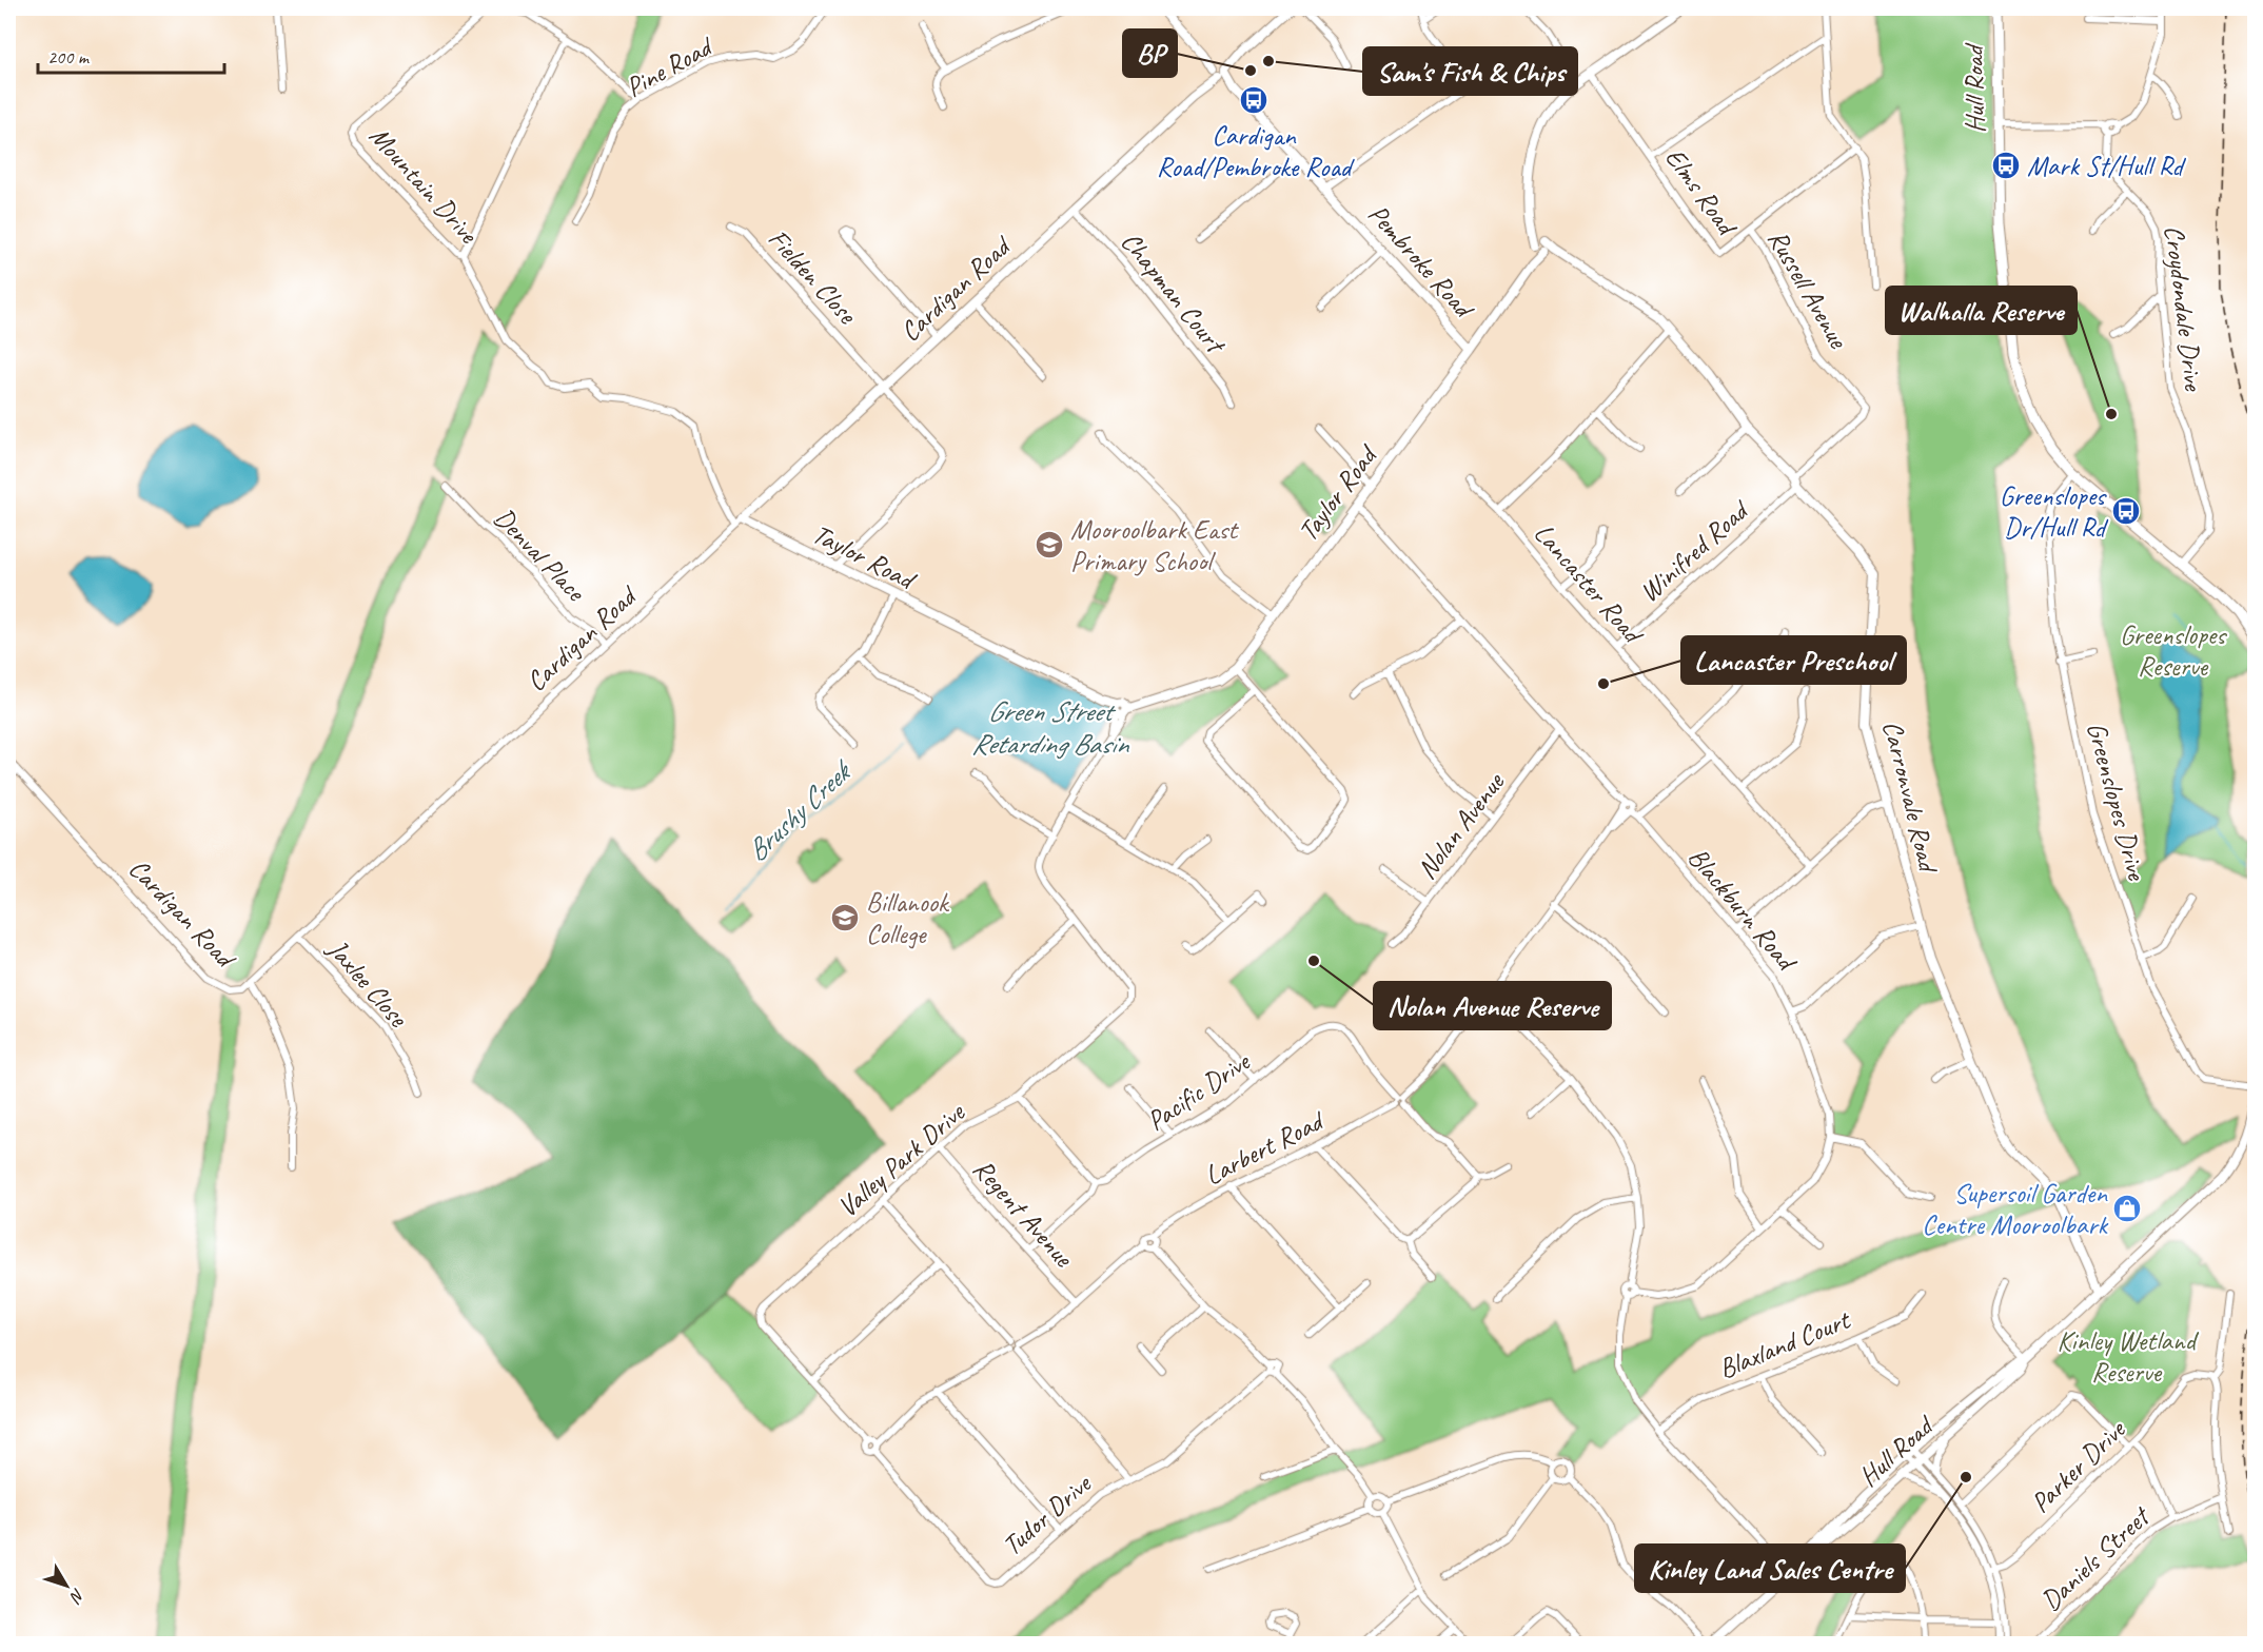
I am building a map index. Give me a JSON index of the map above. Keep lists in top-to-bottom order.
{
  "streets": {
    "main road": ["Hull Road"],
    "street": [
      "Pine Road",
      "Mountain Drive",
      "Elms Road",
      "Pembroke Road",
      "Fielden Close",
      "Russell Avenue",
      "Cardigan Road",
      "Chapman Court",
      "Croydondale Drive",
      "Taylor Road",
      "Winifred Road",
      "Denval Place",
      "Lancaster Road",
      "Carronvale Road",
      "Greenslopes Drive",
      "Nolan Avenue",
      "Blackburn Road",
      "Jaxlee Close",
      "Pacific Drive",
      "Larbert Road",
      "Valley Park Drive",
      "Regent Avenue",
      "Blaxland Court",
      "Parker Drive",
      "Tudor Drive",
      "Daniels Street"
    ]
  },
  "crossings": [
    ["Pine Road", "Mountain Drive"],
    ["Hull Road", "Croydondale Drive"],
    ["Hull Road", "Carronvale Road"],
    ["Hull Road", "Greenslopes Drive"],
    ["Mountain Drive", "Cardigan Road"],
    ["Mountain Drive", "Taylor Road"],
    ["Elms Road", "Russell Avenue"],
    ["Elms Road", "Taylor Road"],
    ["Pembroke Road", "Cardigan Road"],
    ["Pembroke Road", "Taylor Road"],
    ["Fielden Close", "Cardigan Road"],
    ["Fielden Close", "Taylor Road"],
    ["Russell Avenue", "Winifred Road"],
    ["Russell Avenue", "Carronvale Road"],
    ["Cardigan Road", "Chapman Court"],
    ["Cardigan Road", "Taylor Road"],
    ["Cardigan Road", "Denval Place"],
    ["Cardigan Road", "Jaxlee Close"],
    ["Taylor Road", "Carronvale Road"],
    ["Taylor Road", "Blackburn Road"],
    ["Winifred Road", "Lancaster Road"],
    ["Winifred Road", "Carronvale Road"],
    ["Lancaster Road", "Carronvale Road"],
    ["Nolan Avenue", "Blackburn Road"],
    ["Pacific Drive", "Larbert Road"],
    ["Valley Park Drive", "Regent Avenue"]
  ],
  "water": ["Green Street Retarding Basin", "Brushy Creek"],
  "parks": ["Greenslopes Reserve", "Kinley Wetland Reserve"],
  "places": {
    "other": [
      "Sam's Fish & Chips",
      "BP",
      "Walhalla Reserve",
      "Lancaster Preschool",
      "Nolan Avenue Reserve",
      "Kinley Land Sales Centre"
    ],
    "bus stop": ["Cardigan Road/Pembroke Road", "Mark St/Hull Rd", "Greenslopes Dr/Hull Rd"],
    "school or university": ["Mooroolbark East Primary School", "Billanook College"],
    "shop": ["Supersoil Garden Centre Mooroolbark"]
  },
  "scale_bar": "200 m",
  "north": "bottom right"
}
